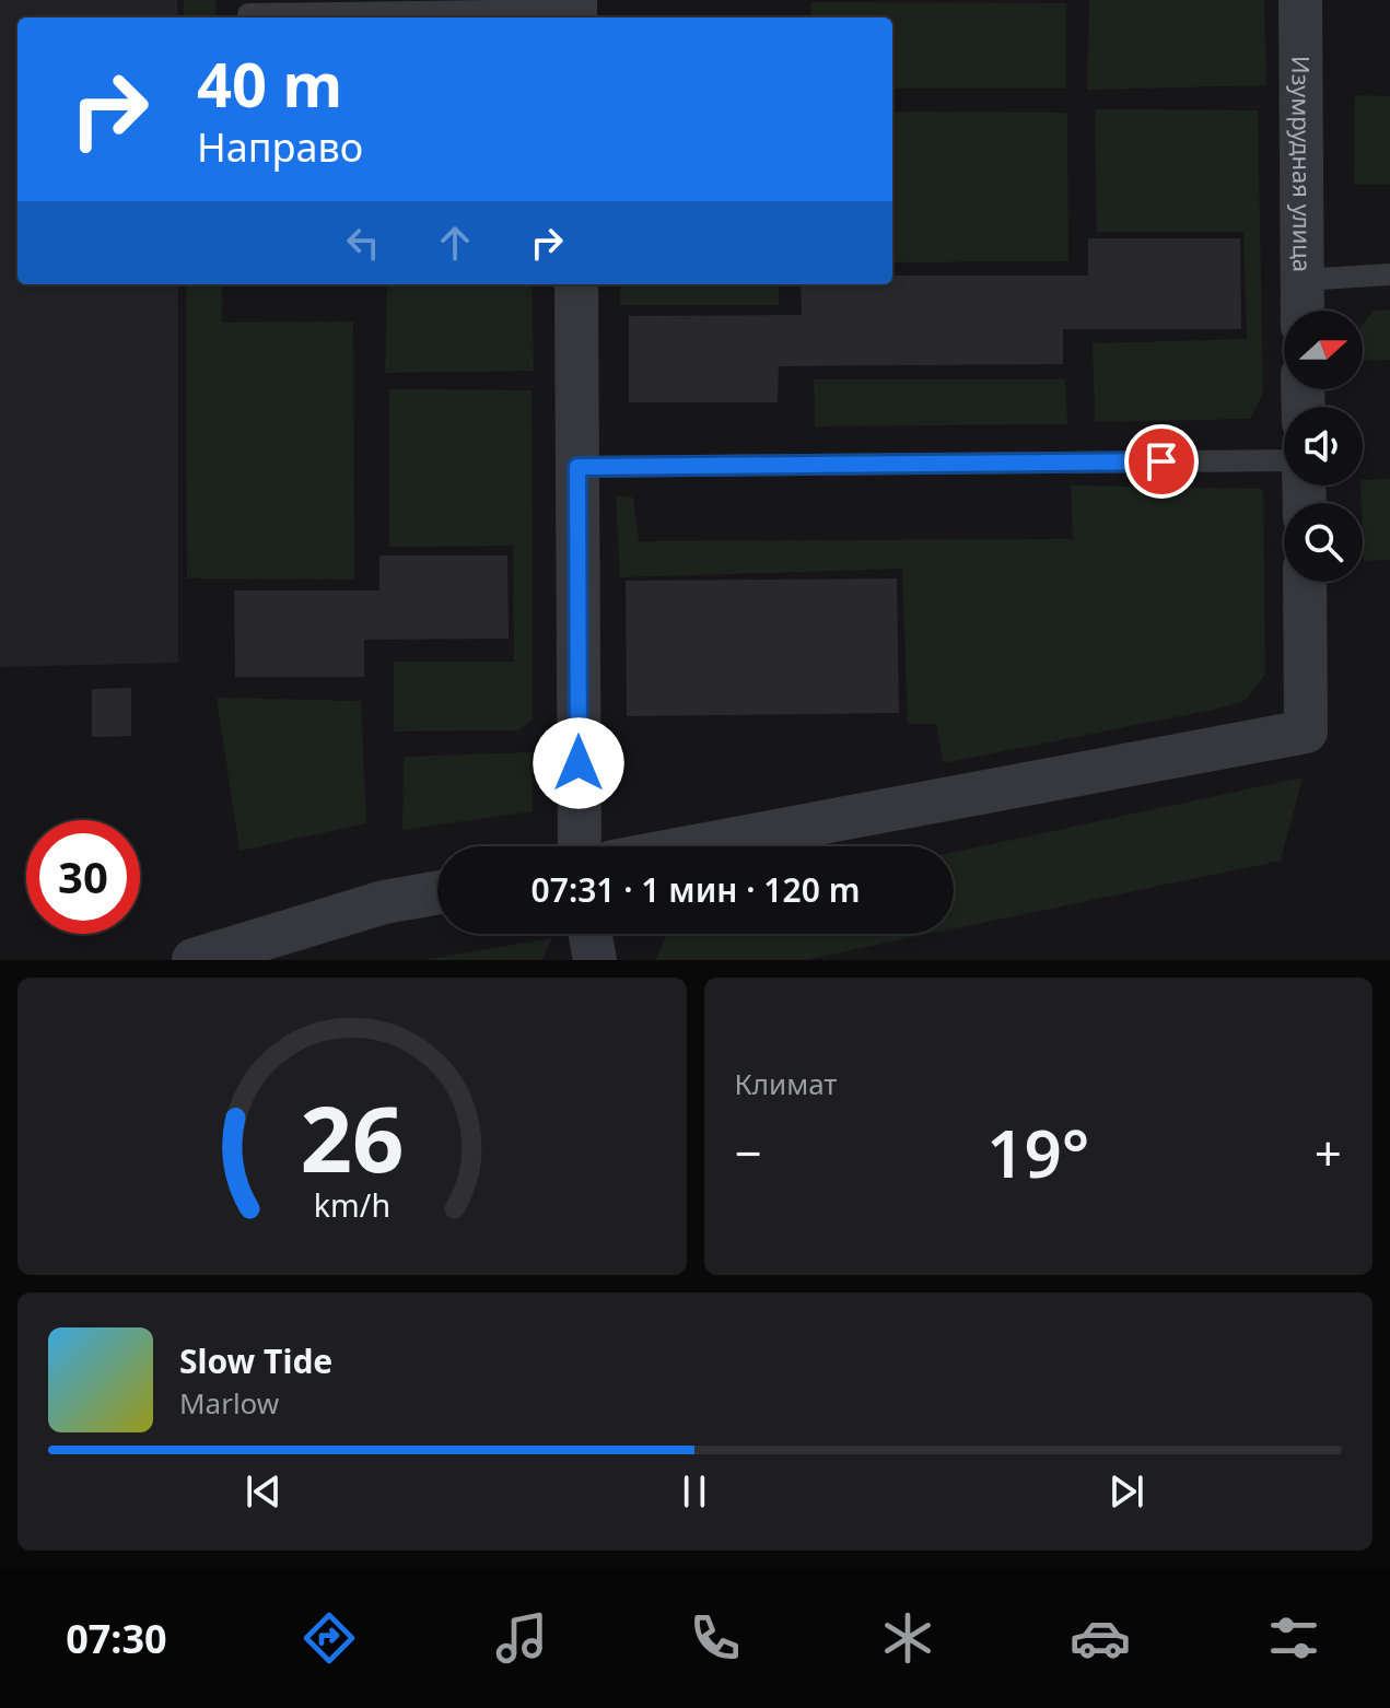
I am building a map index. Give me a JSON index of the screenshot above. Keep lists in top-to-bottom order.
{
  "streets": {
    "street": ["Изумрудная улица"]
  },
  "north": "right",
  "page": {
    "turn": ["40 m", "Направо"],
    "limit": "30",
    "trip": "07:31 · 1 мин · 120 m",
    "tile": "Климат",
    "heat": ["−", "19°", "+"],
    "song": ["Slow Tide", "Marlow"],
    "tabs": "07:30",
    "gauge": ["26", "km/h"]
  }
}
